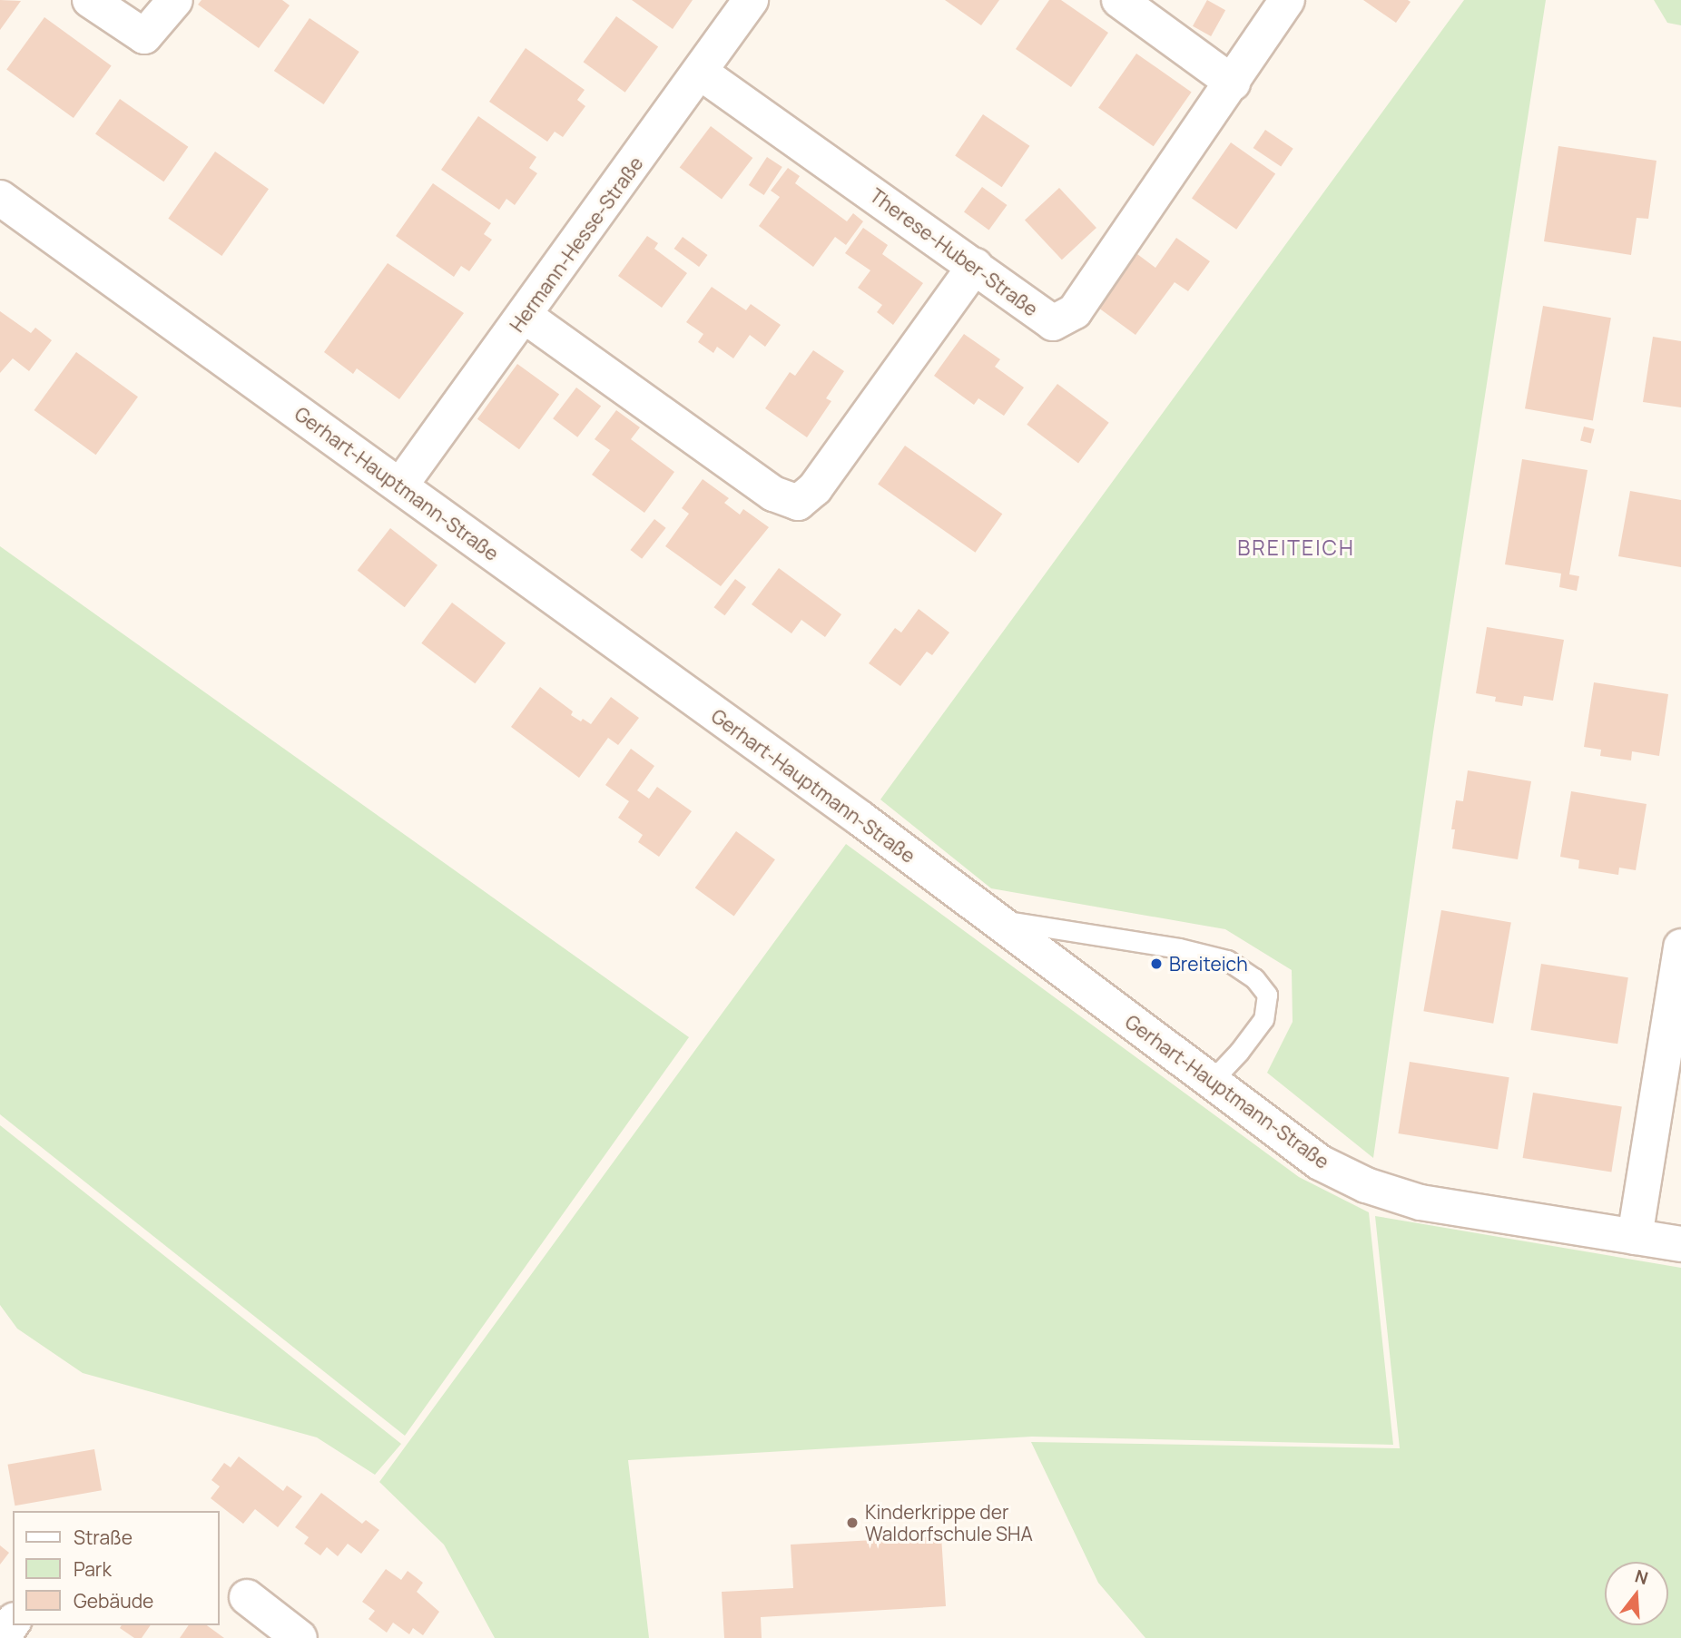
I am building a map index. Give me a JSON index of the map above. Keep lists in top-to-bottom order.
{
  "streets": {
    "street": ["Hermann-Hesse-Straße", "Therese-Huber-Straße", "Gerhart-Hauptmann-Straße"]
  },
  "crossings": [
    ["Hermann-Hesse-Straße", "Therese-Huber-Straße"],
    ["Hermann-Hesse-Straße", "Gerhart-Hauptmann-Straße"]
  ],
  "districts": ["BREITEICH"],
  "places": ["Breiteich", "Kinderkrippe der Waldorfschule SHA"],
  "legend": ["Straße", "Park", "Gebäude"],
  "north": "top"
}
